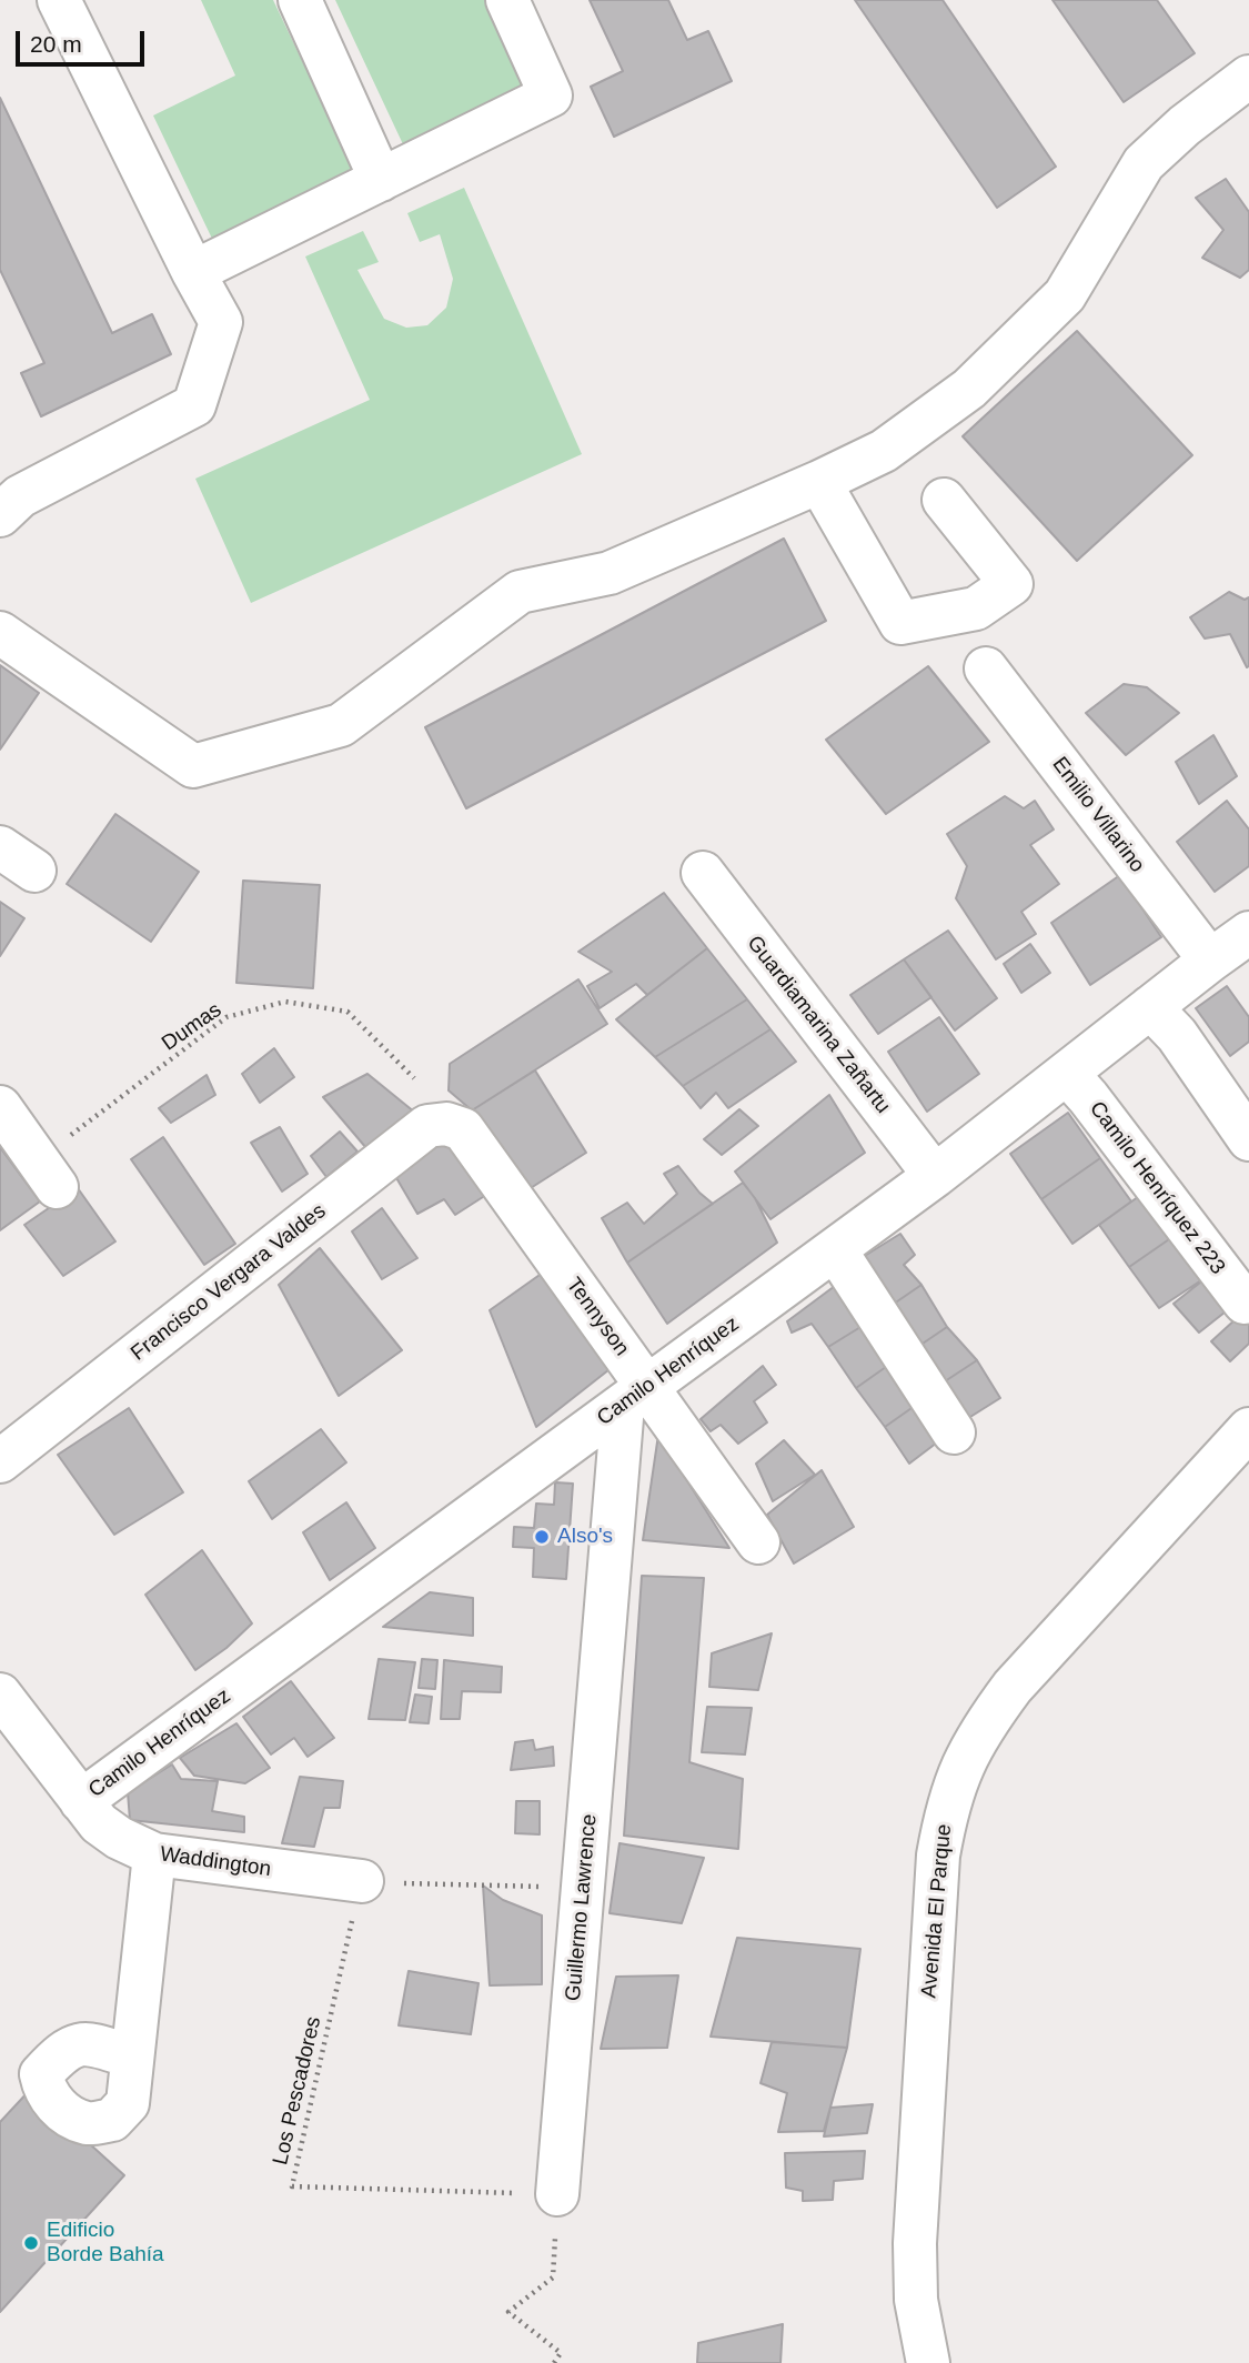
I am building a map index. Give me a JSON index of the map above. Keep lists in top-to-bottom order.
{
  "streets": {
    "street": [
      "Emilio Villarino",
      "Guardiamarina Zañartu",
      "Camilo Henríquez 223",
      "Francisco Vergara Valdes",
      "Tennyson",
      "Camilo Henríquez",
      "Waddington",
      "Guillermo Lawrence",
      "Avenida El Parque"
    ],
    "path": ["Dumas", "Los Pescadores"]
  },
  "crossings": [
    ["Emilio Villarino", "Camilo Henríquez"],
    ["Guardiamarina Zañartu", "Camilo Henríquez"],
    ["Camilo Henríquez 223", "Camilo Henríquez"],
    ["Francisco Vergara Valdes", "Tennyson"],
    ["Tennyson", "Camilo Henríquez"],
    ["Tennyson", "Guillermo Lawrence"],
    ["Camilo Henríquez", "Waddington"],
    ["Camilo Henríquez", "Guillermo Lawrence"],
    ["Waddington", "Los Pescadores"],
    ["Guillermo Lawrence", "Los Pescadores"]
  ],
  "places": ["Also's", "Edificio Borde Bahía"],
  "scale_bar": "20 m"
}
